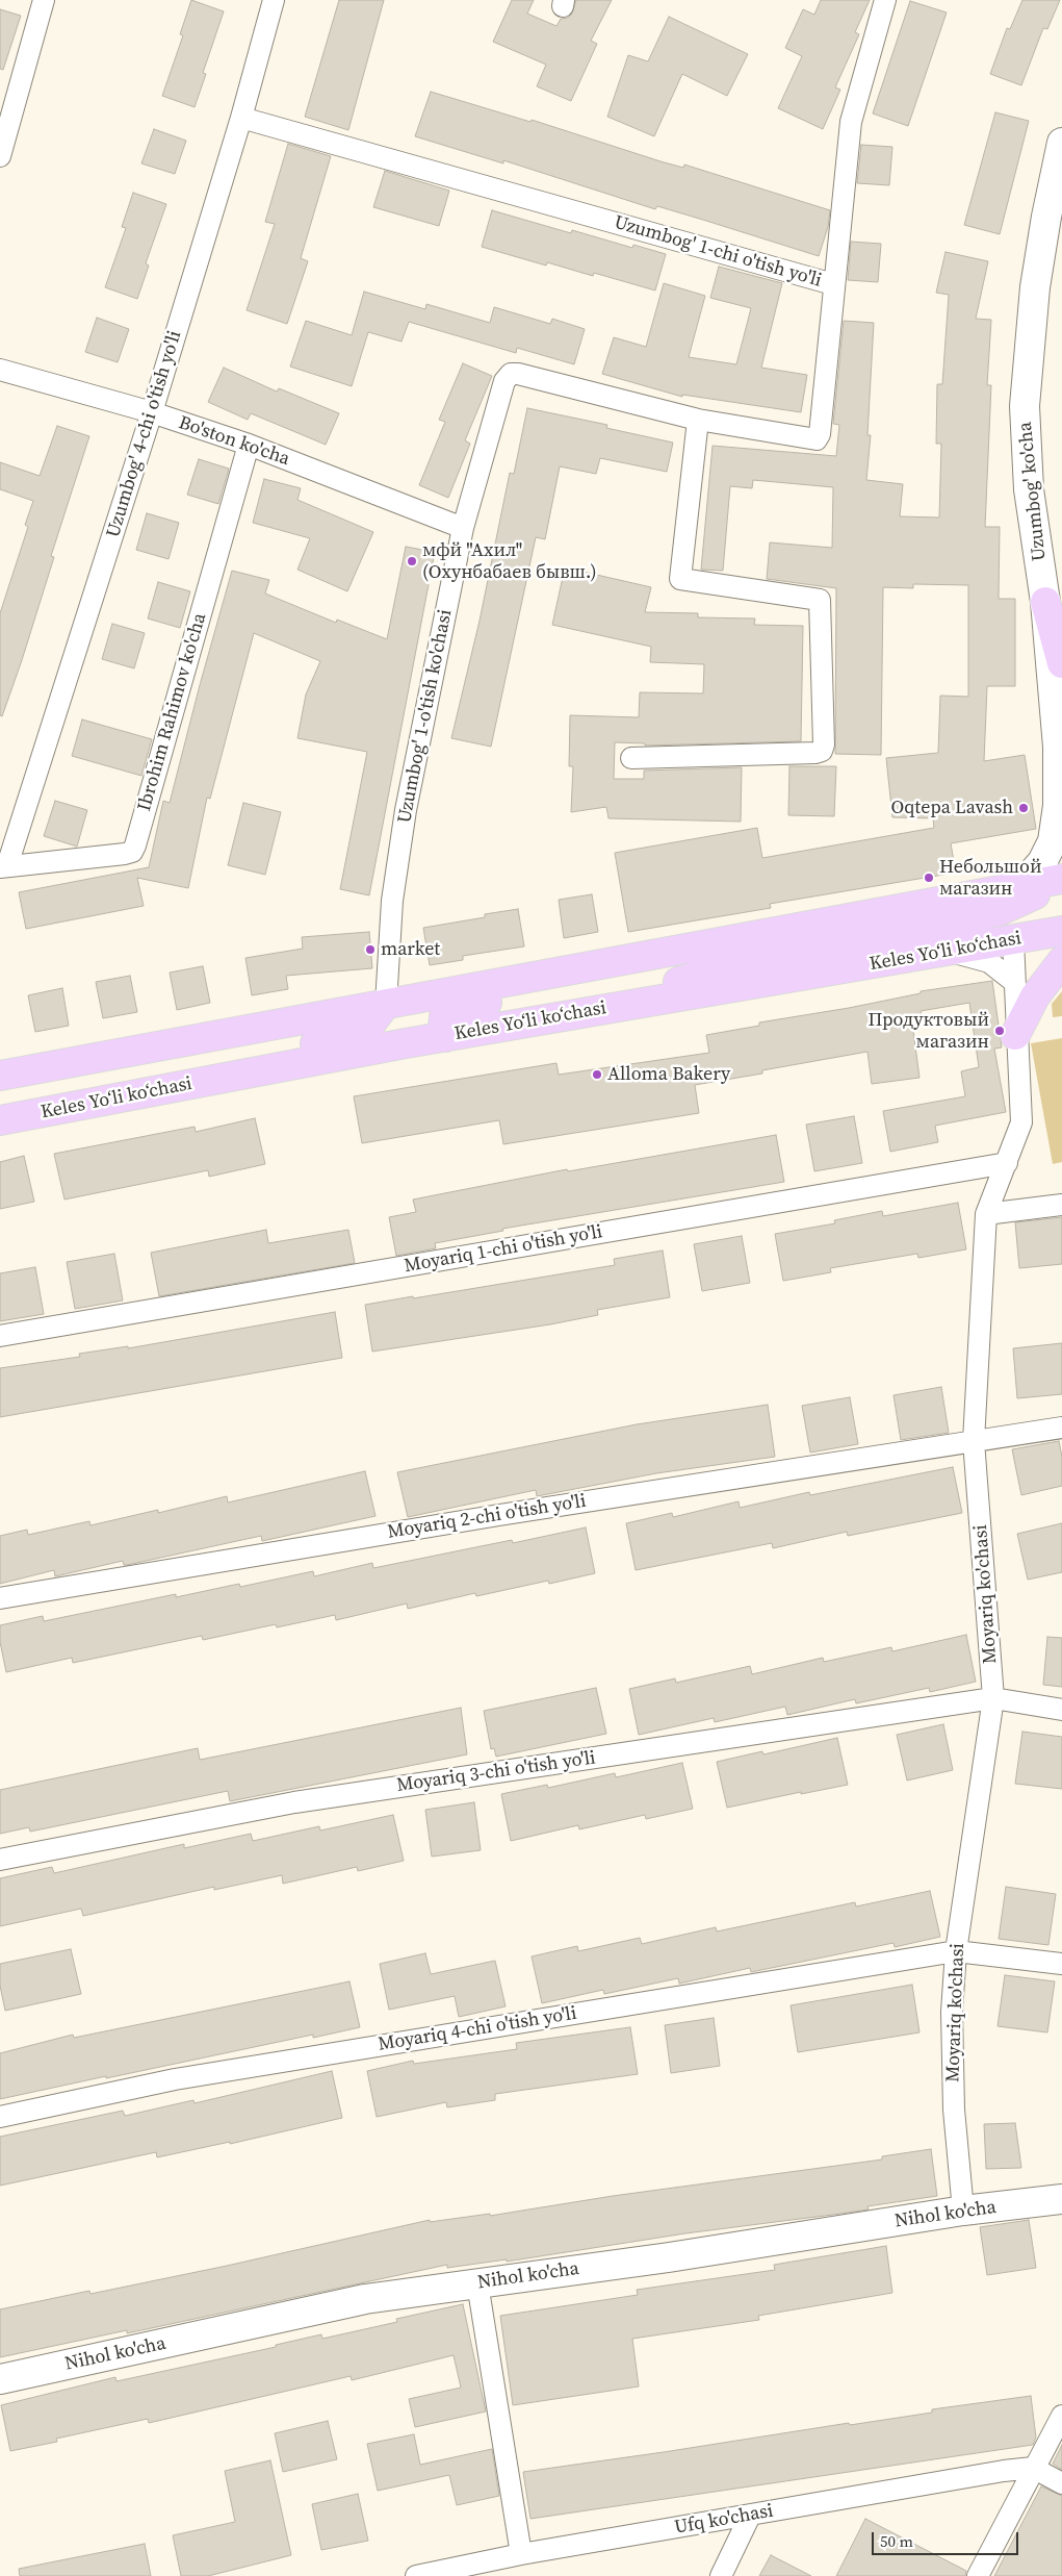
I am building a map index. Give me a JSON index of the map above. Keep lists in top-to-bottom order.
{
  "streets": {
    "main road": ["Keles Yoʻli koʻchasi"],
    "street": [
      "Uzumbog' 1-chi o'tish yo'li",
      "Uzumbog' 4-chi o'tish yo'li",
      "Bo'ston ko'cha",
      "Uzumbog' ko'cha",
      "Ibrohim Rahimov ko'cha",
      "Uzumbog' 1-o'tish ko'chasi",
      "Moyariq 1-chi o'tish yo'li",
      "Moyariq 2-chi o'tish yo'li",
      "Moyariq ko'chasi",
      "Moyariq 3-chi o'tish yo'li",
      "Moyariq 4-chi o'tish yo'li",
      "Nihol ko'cha",
      "Ufq ko'chasi"
    ]
  },
  "crossings": [
    ["Uzumbog' 1-chi o'tish yo'li", "Uzumbog' 4-chi o'tish yo'li"],
    ["Uzumbog' 1-chi o'tish yo'li", "Uzumbog' 1-o'tish ko'chasi"],
    ["Uzumbog' 4-chi o'tish yo'li", "Bo'ston ko'cha"],
    ["Uzumbog' 4-chi o'tish yo'li", "Ibrohim Rahimov ko'cha"],
    ["Bo'ston ko'cha", "Ibrohim Rahimov ko'cha"],
    ["Bo'ston ko'cha", "Uzumbog' 1-o'tish ko'chasi"],
    ["Keles Yoʻli koʻchasi", "Moyariq ko'chasi"],
    ["Moyariq 1-chi o'tish yo'li", "Moyariq ko'chasi"],
    ["Moyariq 2-chi o'tish yo'li", "Moyariq ko'chasi"],
    ["Moyariq ko'chasi", "Moyariq 3-chi o'tish yo'li"],
    ["Moyariq ko'chasi", "Moyariq 4-chi o'tish yo'li"],
    ["Moyariq ko'chasi", "Nihol ko'cha"]
  ],
  "places": [
    "мфй \"Ахил\" (Охунбабаев бывш.)",
    "Oqtepa Lavash",
    "Небольшой магазин",
    "market",
    "Продуктовый магазин",
    "Alloma Bakery"
  ],
  "scale_bar": "50 m"
}
